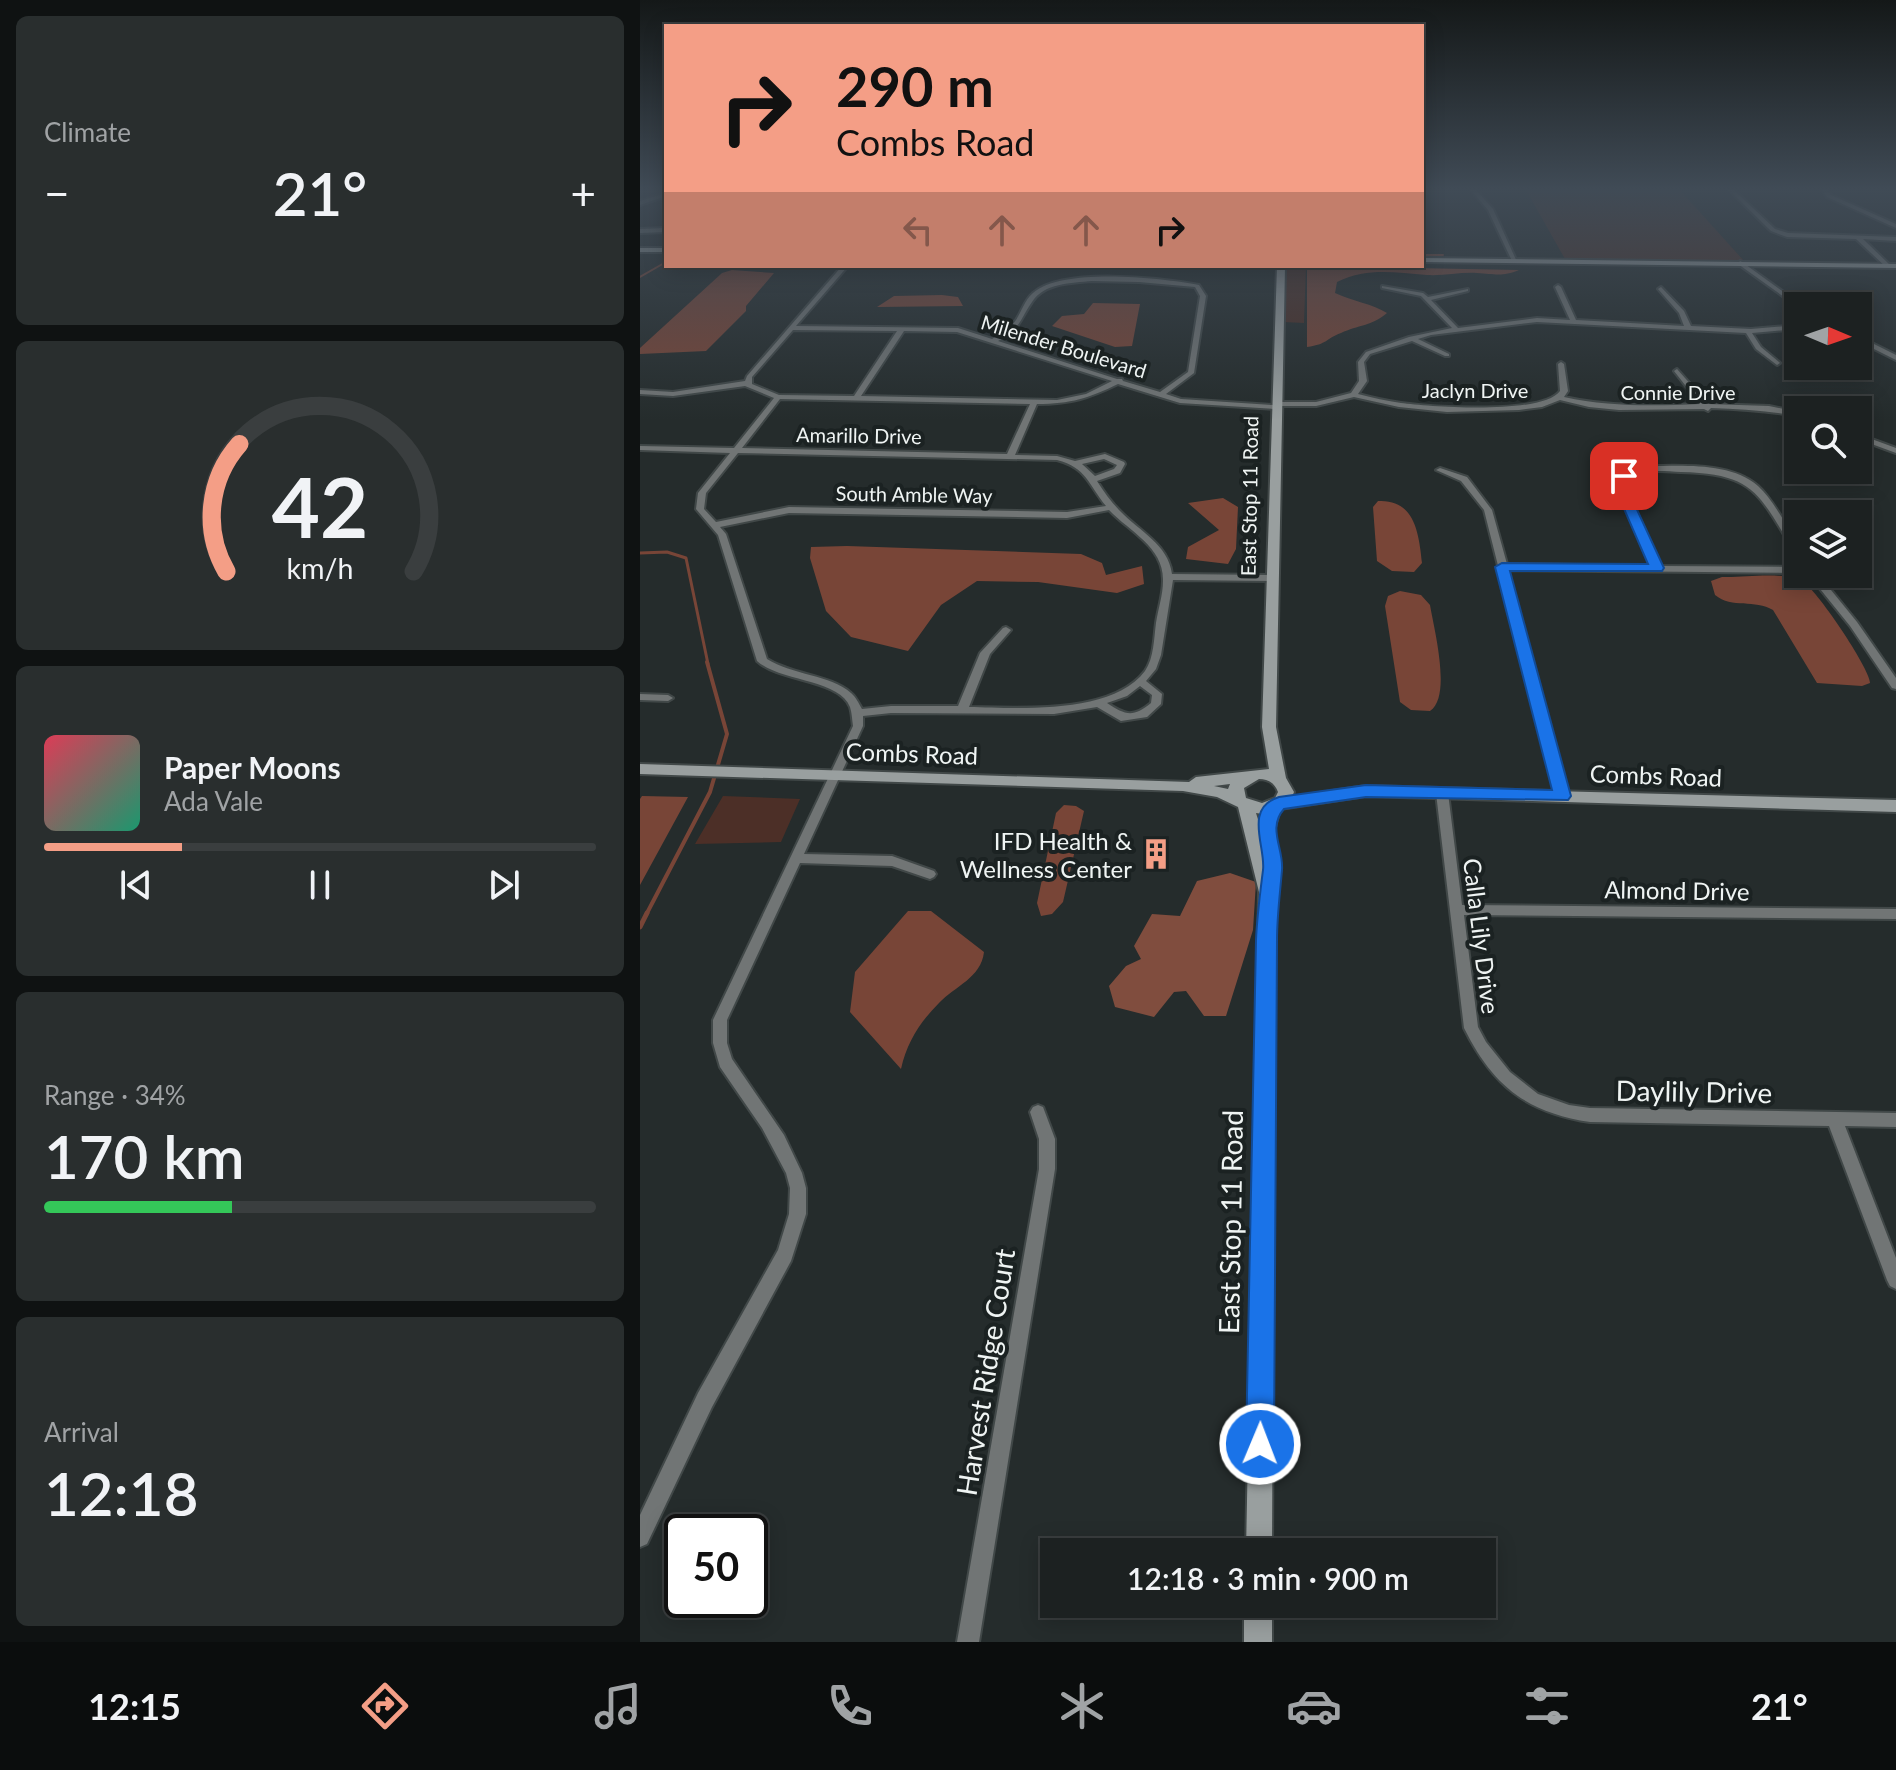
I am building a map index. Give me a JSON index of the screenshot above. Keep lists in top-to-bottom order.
{
  "streets": {
    "main road": ["East Stop 11 Road", "Combs Road"],
    "street": [
      "Milender Boulevard",
      "Jaclyn Drive",
      "Connie Drive",
      "Amarillo Drive",
      "South Amble Way",
      "Almond Drive",
      "Calla Lily Drive",
      "Daylily Drive",
      "Harvest Ridge Court"
    ]
  },
  "crossings": [
    ["Milender Boulevard", "Jaclyn Drive"],
    ["Milender Boulevard", "East Stop 11 Road"],
    ["Jaclyn Drive", "Connie Drive"],
    ["East Stop 11 Road", "Combs Road"],
    ["Combs Road", "Calla Lily Drive"],
    ["Almond Drive", "Calla Lily Drive"],
    ["Calla Lily Drive", "Daylily Drive"]
  ],
  "places": {
    "building": ["IFD Health & Wellness Center"]
  },
  "north": "right",
  "page": {
    "tile": [
      "Climate",
      ["Range · 34%", "170 km"],
      ["Arrival", "12:18"]
    ],
    "turn": ["290 m", "Combs Road"],
    "heat": ["−", "21°", "+"],
    "song": ["Paper Moons", "Ada Vale"],
    "limit": "50",
    "trip": "12:18 · 3 min · 900 m",
    "tabs": ["12:15", "21°"],
    "gauge": ["42", "km/h"]
  }
}
